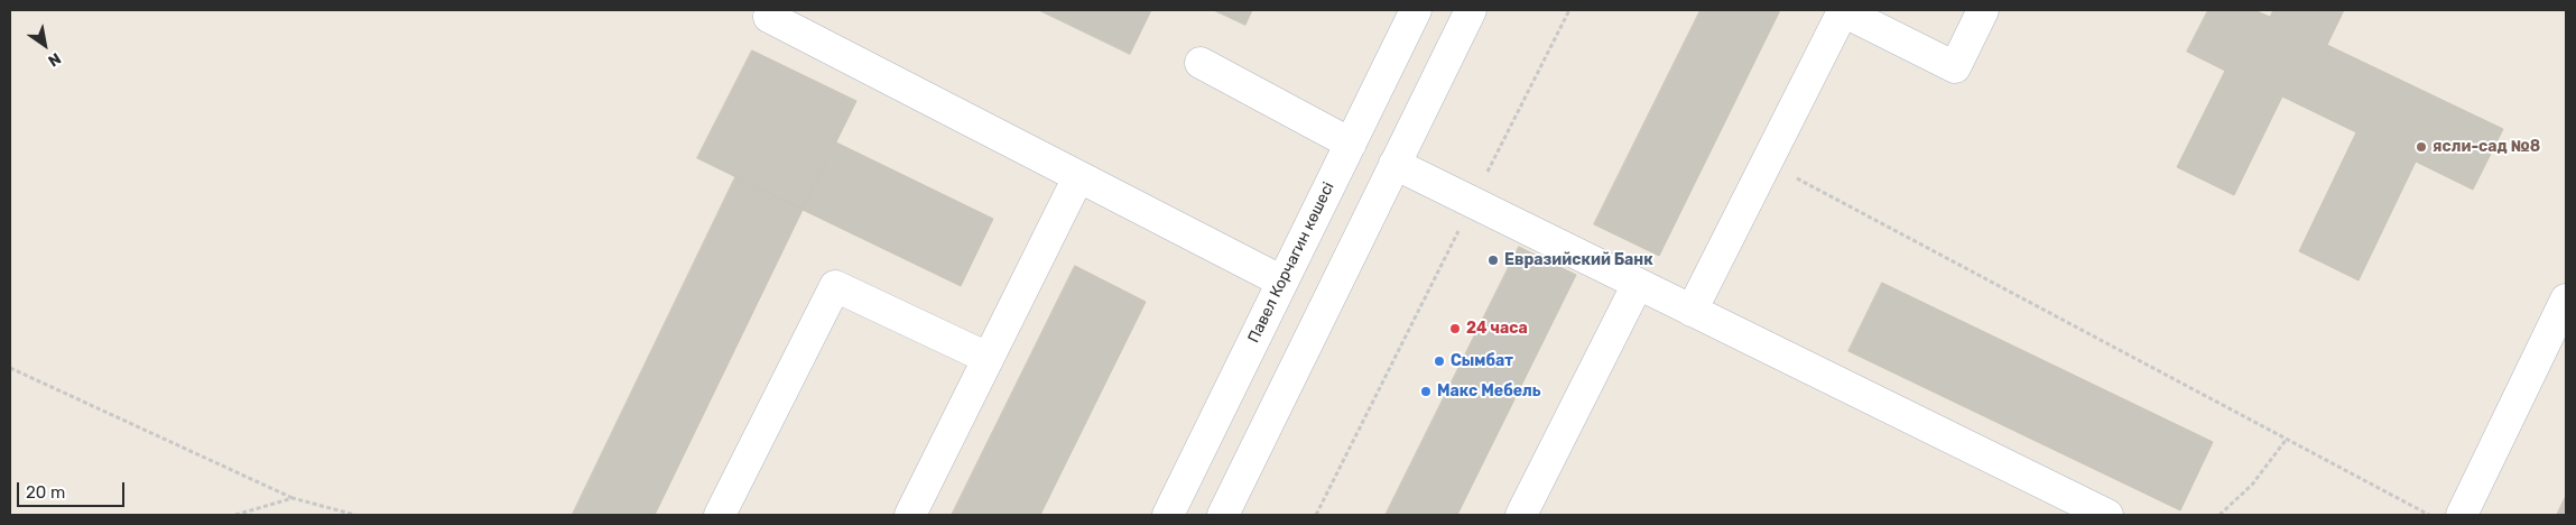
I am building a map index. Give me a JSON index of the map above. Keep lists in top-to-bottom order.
{
  "streets": {
    "street": ["Павел Корчагин көшесі"]
  },
  "places": [
    "ясли-сад №8",
    "Евразийский Банк",
    "24 часа",
    "Сымбат",
    "Макс Мебель"
  ],
  "scale_bar": "20 m",
  "north": "bottom right"
}
